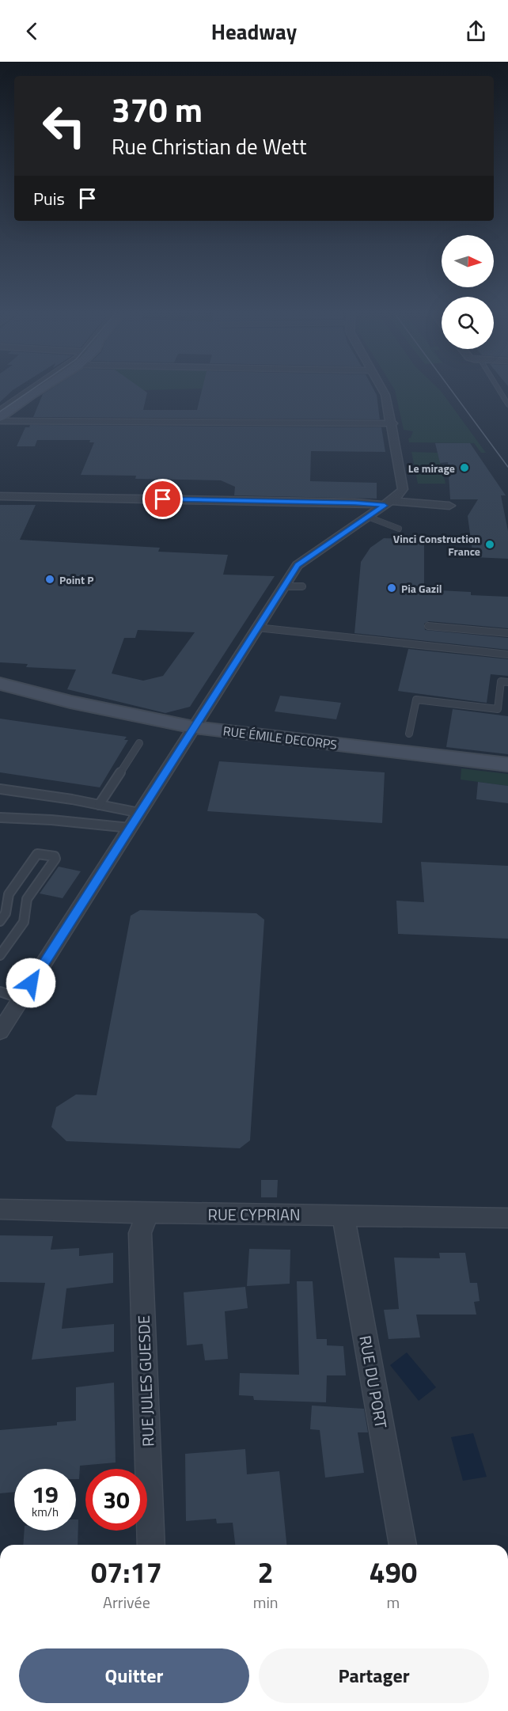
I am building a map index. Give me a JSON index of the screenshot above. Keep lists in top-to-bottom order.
{
  "streets": {
    "main road": ["RUE ÉMILE DECORPS"],
    "street": ["RUE CYPRIAN", "RUE JULES GUESDE", "RUE DU PORT"]
  },
  "crossings": [
    ["RUE CYPRIAN", "RUE JULES GUESDE"],
    ["RUE CYPRIAN", "RUE DU PORT"]
  ],
  "places": [
    "Le mirage",
    "Vinci Construction France",
    "Point P",
    "Pia Gazil"
  ],
  "north": "right",
  "page": {
    "header": "Headway",
    "turn": ["370 m", "Rue Christian de Wett"],
    "then": "Puis",
    "speed": "19 km/h",
    "limit": "30",
    "eta": [
      "07:17",
      "Arrivée",
      "2",
      "min",
      "490",
      "m"
    ],
    "buttons": ["Quitter", "Partager"]
  }
}
